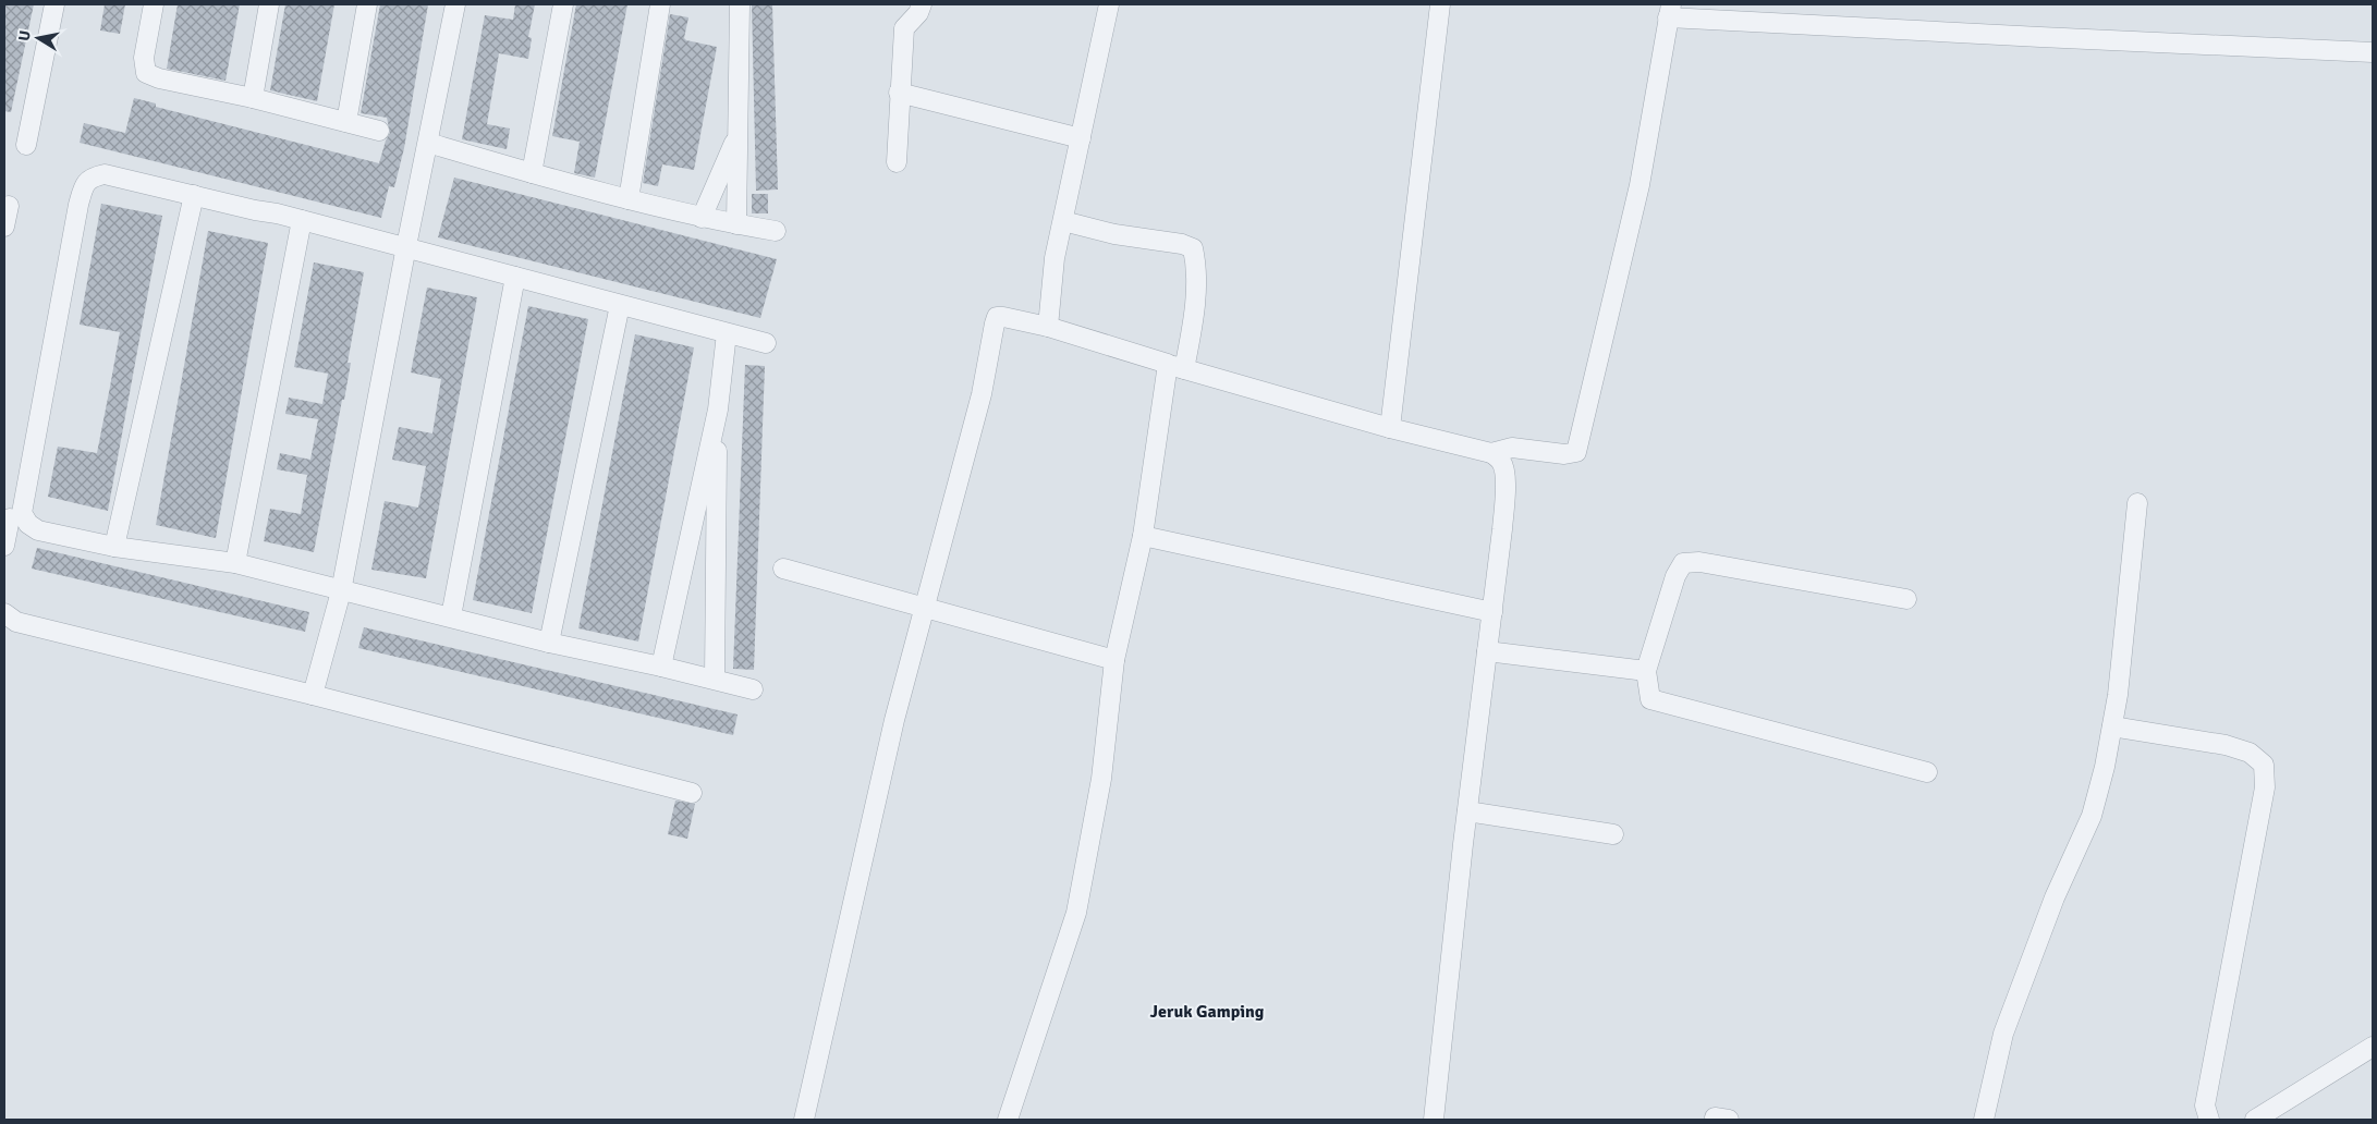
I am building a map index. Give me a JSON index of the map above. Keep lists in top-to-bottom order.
{
  "districts": ["Jeruk Gamping"],
  "north": "left"
}
